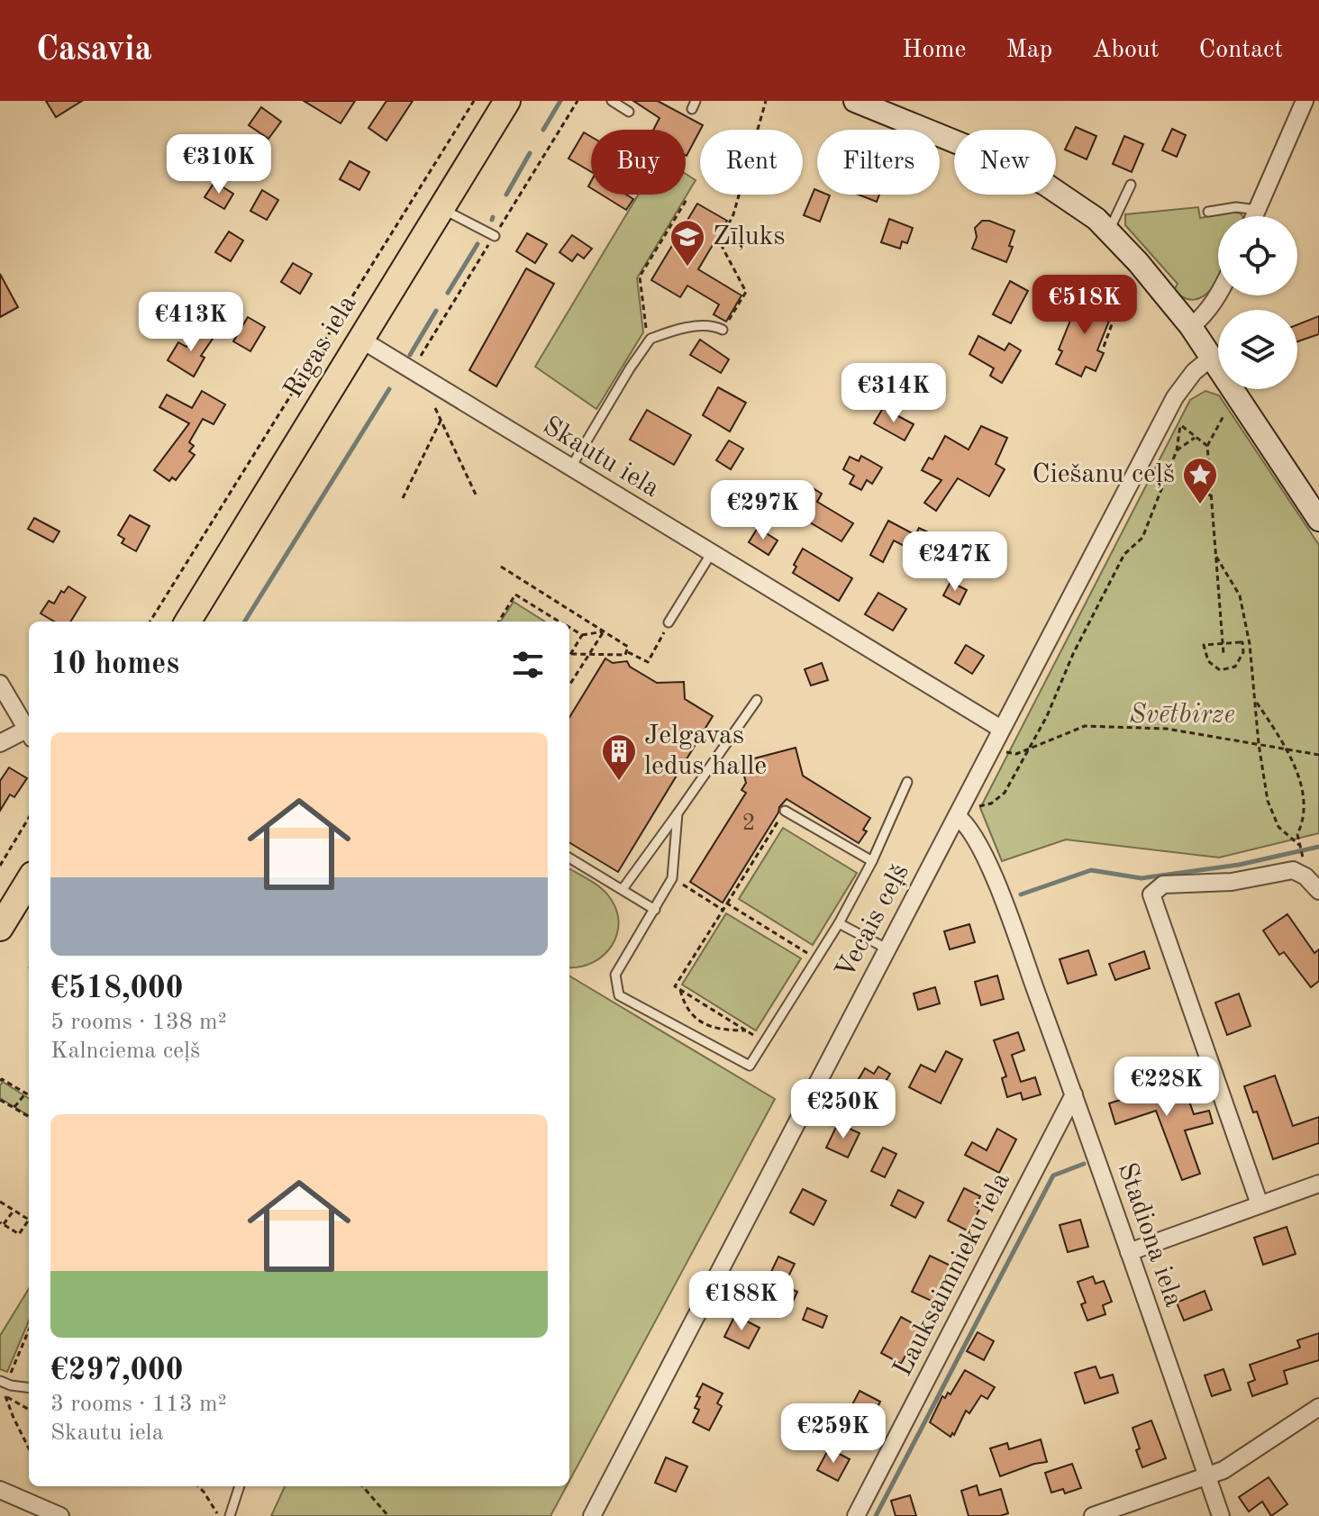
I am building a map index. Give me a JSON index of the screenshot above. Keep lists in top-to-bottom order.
{
  "streets": {
    "main road": ["Rīgas iela"],
    "street": [
      "Skautu iela",
      "Vecais ceļš",
      "Stadiona iela",
      "Lauksaimnieku iela"
    ]
  },
  "crossings": [
    ["Rīgas iela", "Skautu iela"],
    ["Skautu iela", "Vecais ceļš"],
    ["Vecais ceļš", "Stadiona iela"],
    ["Stadiona iela", "Lauksaimnieku iela"]
  ],
  "parks": ["Svētbirze"],
  "places": {
    "school or university": ["Zīļuks"],
    "place": ["Ciešanu ceļš"],
    "building": ["Jelgavas ledus halle"]
  },
  "house_numbers": ["2"],
  "page": {
    "header": "Casavia",
    "nav": [
      "Home",
      "Map",
      "About",
      "Contact"
    ],
    "chip": [
      "Buy",
      "Rent",
      "Filters",
      "New"
    ],
    "price": [
      "€310K",
      "€518K",
      "€413K",
      "€314K",
      "€297K",
      "€247K",
      "€228K",
      "€250K",
      "€188K",
      "€259K"
    ],
    "heading": "10 homes",
    "list": [
      {
        "name": "€518,000",
        "note": "5 rooms · 138 m² · Kalnciema ceļš"
      },
      {
        "name": "€297,000",
        "note": "3 rooms · 113 m² · Skautu iela"
      }
    ]
  }
}
